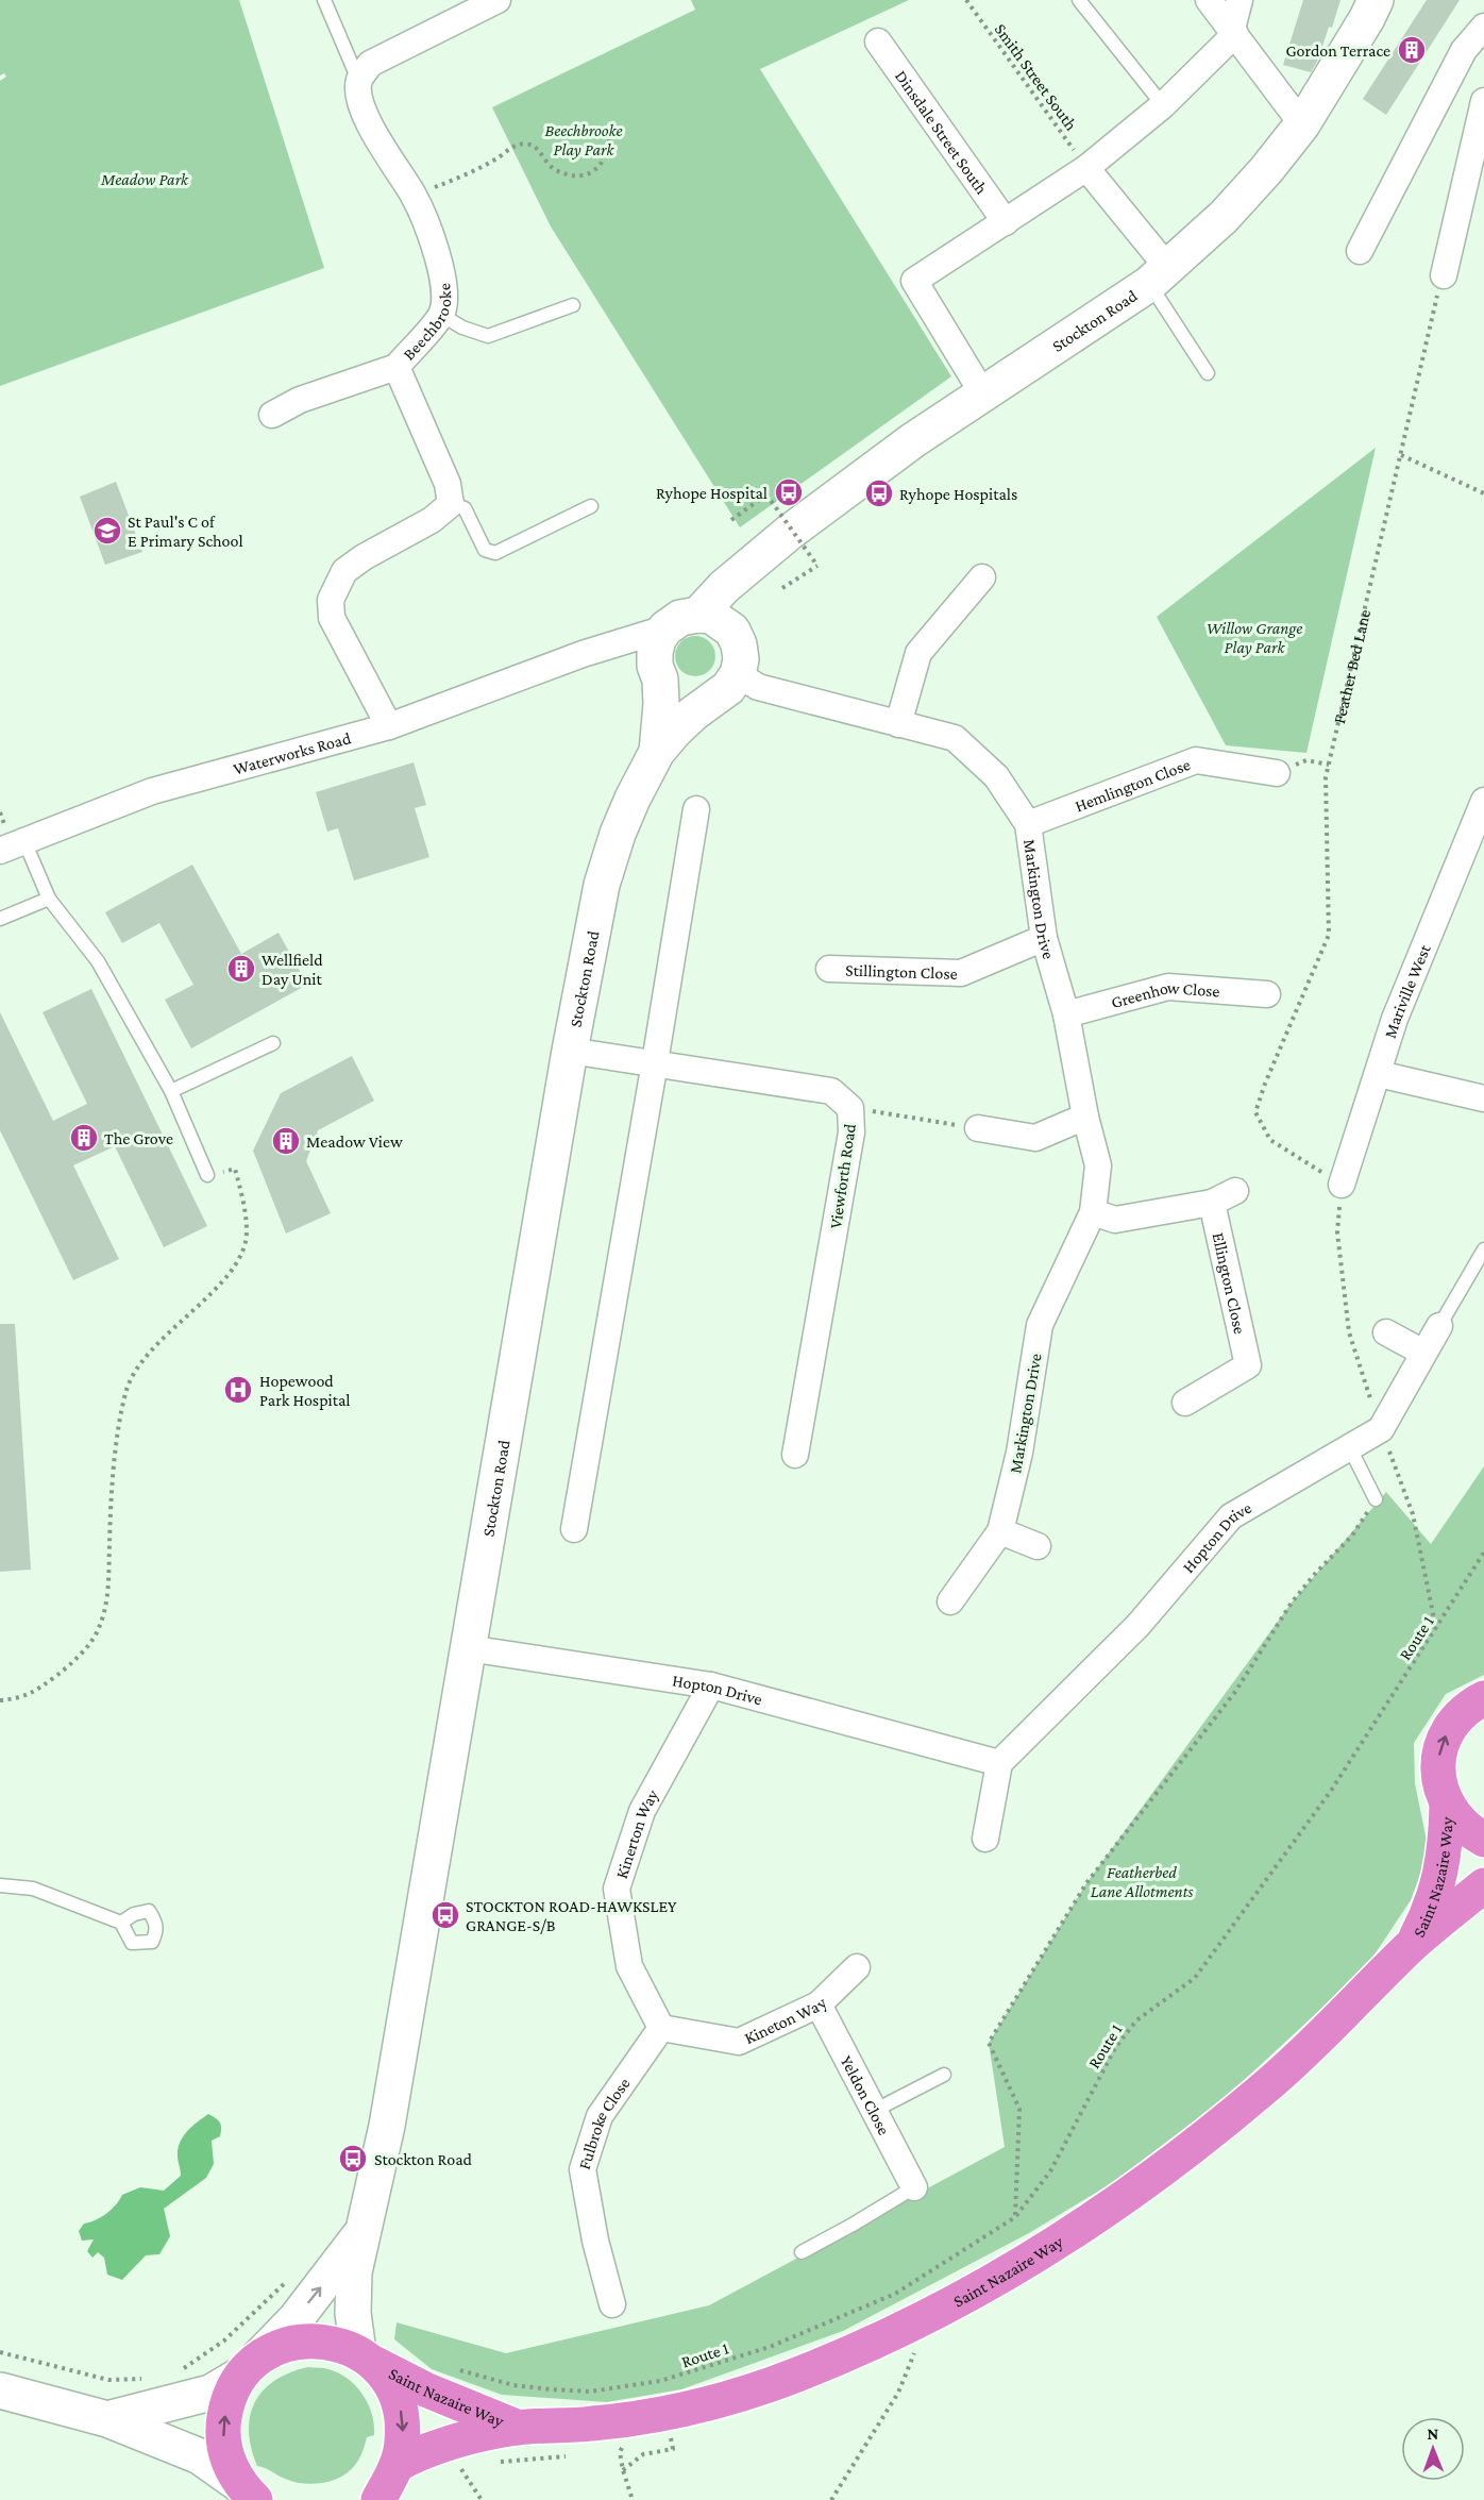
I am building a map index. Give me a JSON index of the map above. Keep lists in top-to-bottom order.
{
  "streets": {
    "highway": ["Stockton Road", "Saint Nazaire Way"],
    "street": [
      "Dinsdale Street South",
      "Beechbrooke",
      "Waterworks Road",
      "Hemlington Close",
      "Markington Drive",
      "Stillington Close",
      "Mariville West",
      "Greenhow Close",
      "Viewforth Road",
      "Ellington Close",
      "Hopton Drive",
      "Kinerton Way",
      "Kineton Way",
      "Yeldon Close",
      "Fulbroke Close"
    ],
    "path": ["Smith Street South", "Feather Bed Lane", "Route 1"]
  },
  "crossings": [
    ["Stockton Road", "Waterworks Road"],
    ["Stockton Road", "Markington Drive"],
    ["Stockton Road", "Viewforth Road"],
    ["Stockton Road", "Hopton Drive"],
    ["Stockton Road", "Saint Nazaire Way"],
    ["Feather Bed Lane", "Mariville West"],
    ["Waterworks Road", "Markington Drive"],
    ["Hemlington Close", "Markington Drive"],
    ["Markington Drive", "Stillington Close"],
    ["Markington Drive", "Greenhow Close"],
    ["Hopton Drive", "Kinerton Way"],
    ["Kinerton Way", "Kineton Way"],
    ["Kinerton Way", "Fulbroke Close"],
    ["Kineton Way", "Yeldon Close"],
    ["Kineton Way", "Fulbroke Close"]
  ],
  "parks": [
    "Beechbrooke Play Park",
    "Meadow Park",
    "Willow Grange Play Park",
    "Featherbed Lane Allotments"
  ],
  "places": {
    "building": [
      "Gordon Terrace",
      "Wellfield Day Unit",
      "The Grove",
      "Meadow View"
    ],
    "bus stop": [
      "Ryhope Hospital",
      "Ryhope Hospitals",
      "STOCKTON ROAD-HAWKSLEY GRANGE-S/B",
      "Stockton Road"
    ],
    "school or university": ["St Paul's C of E Primary School"],
    "hospital": ["Hopewood Park Hospital"]
  },
  "north": "top"
}
